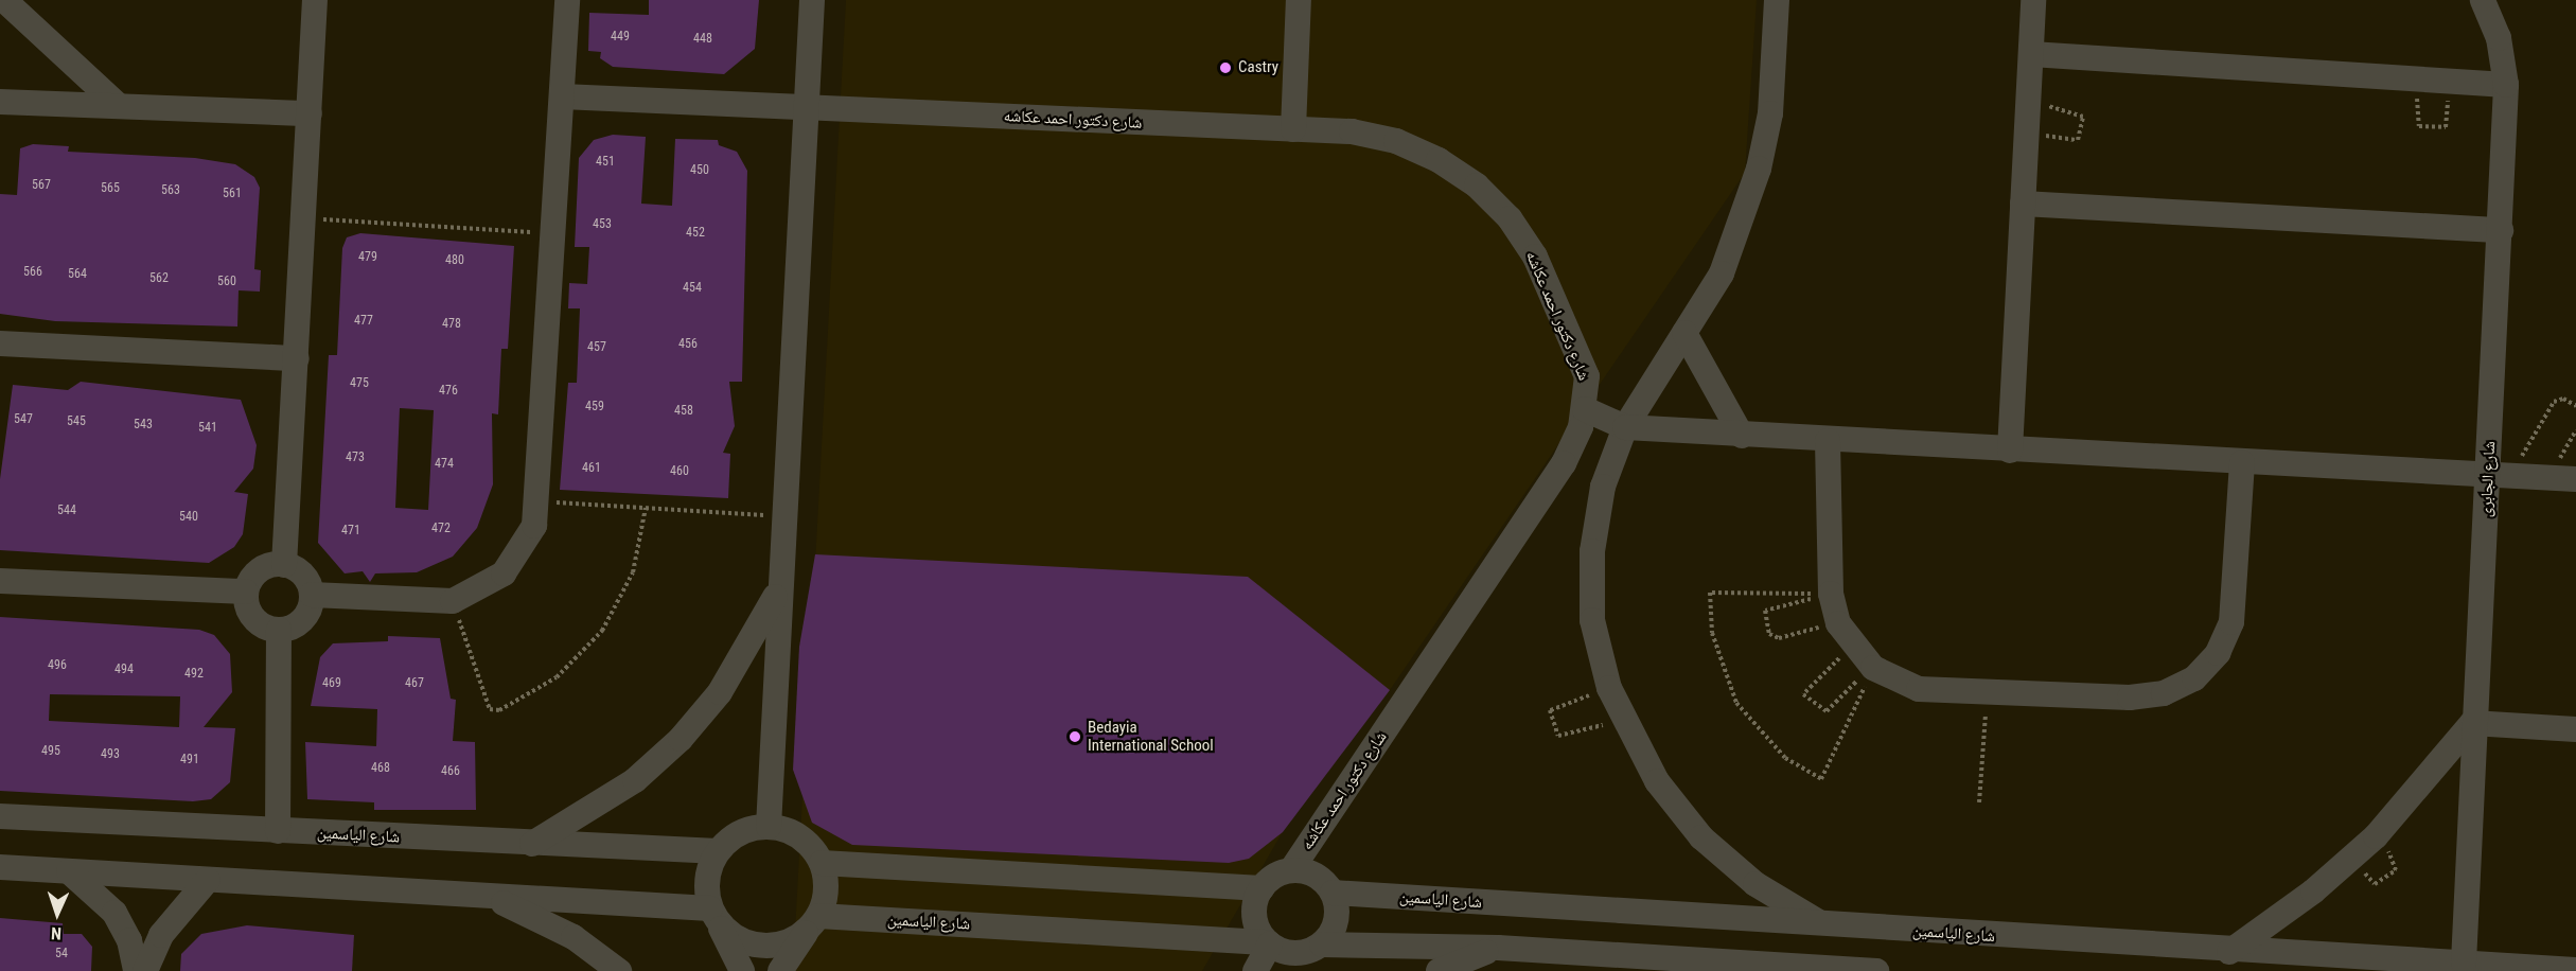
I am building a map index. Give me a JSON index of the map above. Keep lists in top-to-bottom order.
{
  "streets": {
    "street": ["شارع دكتور احمد عكاشه", "شارع الجابرى", "شارع الياسمين"]
  },
  "crossings": [
    ["شارع دكتور احمد عكاشه", "شارع الياسمين"],
    ["شارع الجابرى", "شارع الياسمين"]
  ],
  "places": ["Castry", "Bedayia International School"],
  "house_numbers": [
    "449",
    "448",
    "451",
    "450",
    "567",
    "565",
    "563",
    "561",
    "453",
    "452",
    "479",
    "480",
    "566",
    "564",
    "562",
    "560",
    "454",
    "477",
    "478",
    "456",
    "457",
    "475",
    "476",
    "459",
    "458",
    "547",
    "545",
    "543",
    "541",
    "473",
    "474",
    "461",
    "460",
    "544",
    "540",
    "472",
    "471",
    "496",
    "494",
    "492",
    "469",
    "467",
    "495",
    "493",
    "491",
    "468",
    "466",
    "54"
  ],
  "north": "bottom"
}
